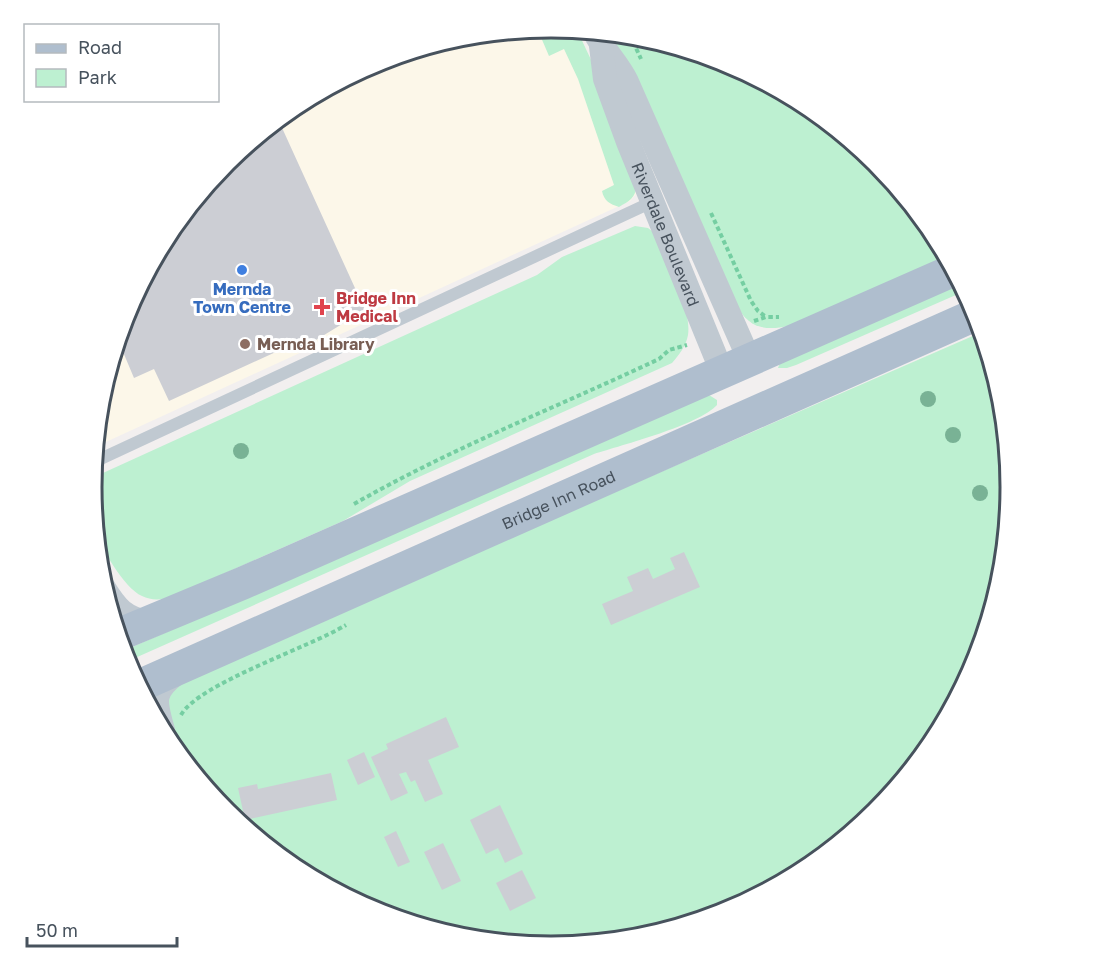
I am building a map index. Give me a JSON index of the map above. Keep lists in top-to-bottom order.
{
  "streets": {
    "main road": ["Riverdale Boulevard", "Bridge Inn Road"]
  },
  "crossings": [
    ["Riverdale Boulevard", "Bridge Inn Road"]
  ],
  "places": {
    "other": ["Mernda Town Centre", "Mernda Library"],
    "health": ["Bridge Inn Medical"]
  },
  "legend": ["Road", "Park"],
  "scale_bar": "50 m"
}
